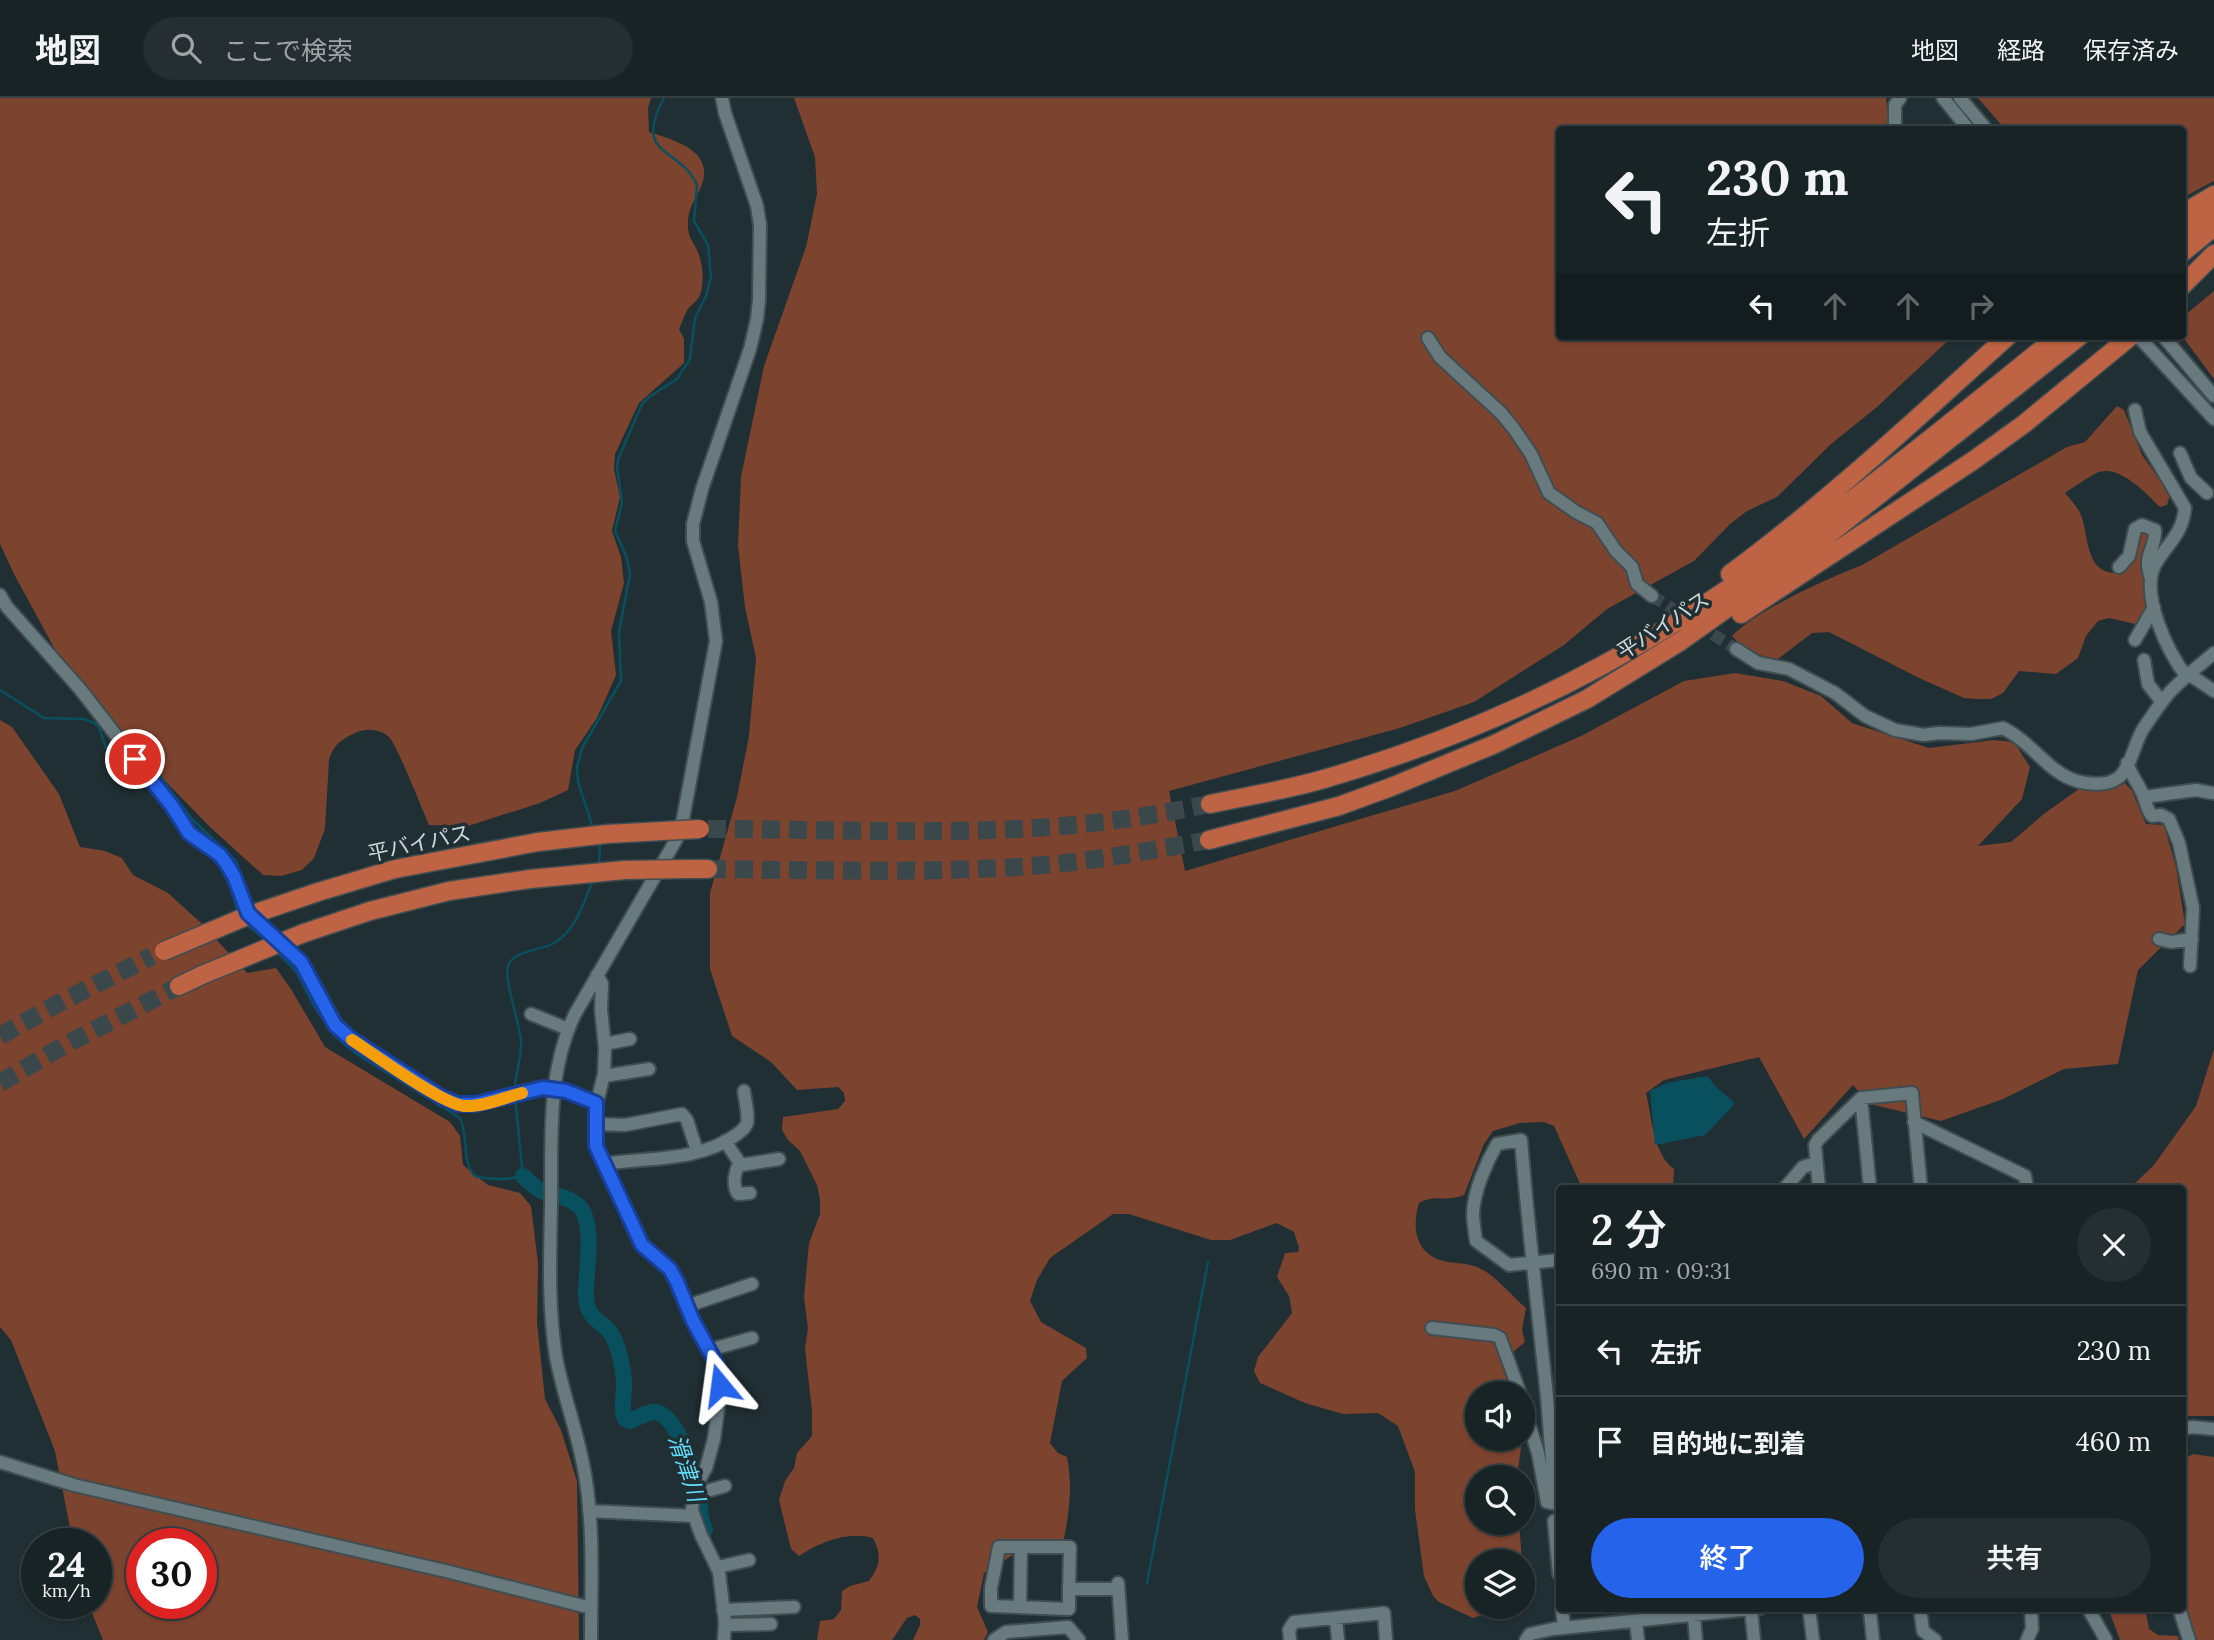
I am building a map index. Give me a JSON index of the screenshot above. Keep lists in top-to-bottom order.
{
  "streets": {
    "highway": ["平バイパス"]
  },
  "water": ["滑津川"],
  "page": {
    "header": "地図",
    "search": "ここで検索",
    "nav": ["地図", "経路", "保存済み"],
    "turn": ["230 m", "左折"],
    "heading": ["2 分", "690 m · 09:31"],
    "list": [
      {
        "name": "左折",
        "value": "230 m"
      },
      {
        "name": "目的地に到着",
        "value": "460 m"
      }
    ],
    "buttons": ["終了", "共有"],
    "speed": "24 km/h",
    "limit": "30"
  }
}
